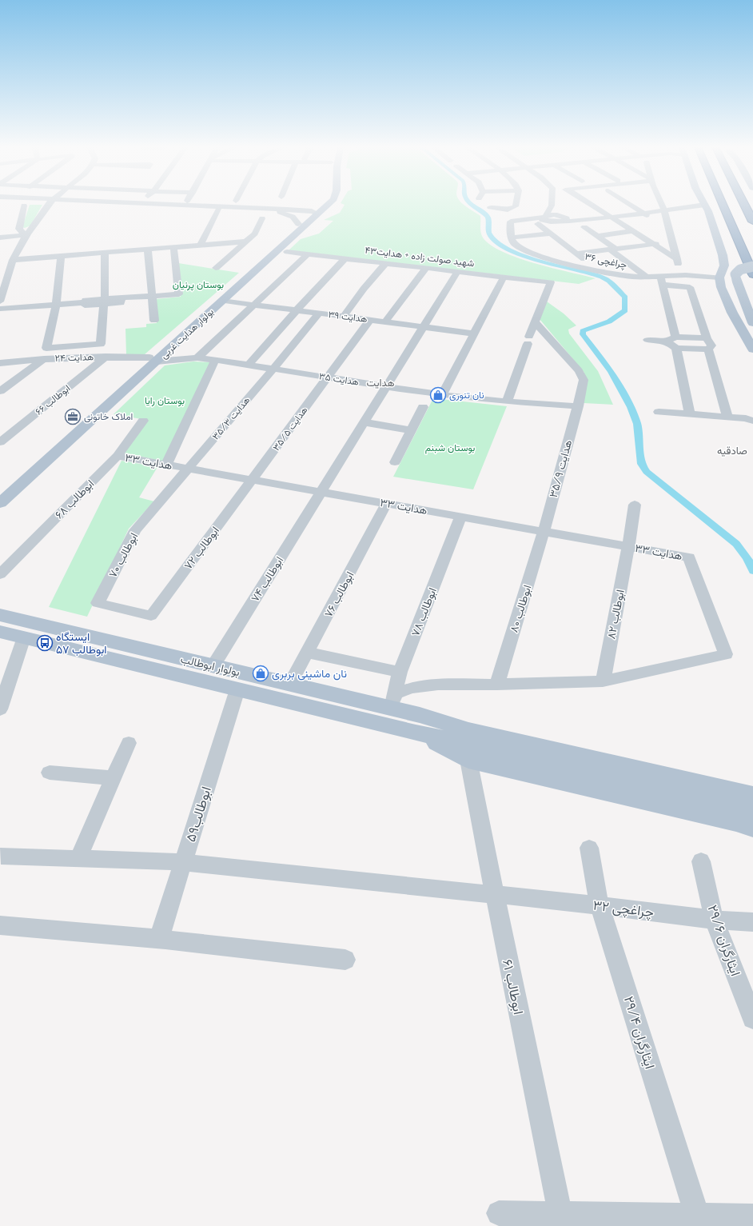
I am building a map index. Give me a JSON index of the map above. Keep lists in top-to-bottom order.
{
  "streets": {
    "main road": ["بولوار هدایت غربی", "بولوار ابوطالب"],
    "street": [
      "شهید صولت زاده + هدایت۴۳",
      "چراغچی ۳۶",
      "هدایت ۳۹",
      "هدایت ۲۴",
      "هدایت ۳۵",
      "ابوطالب ۶۶",
      "هدایت ۳۵/۳",
      "هدایت ۳۵/۵",
      "هدایت ۳۳",
      "هدایت ۳۵/۹",
      "ابوطالب ۶۸",
      "ابوطالب ۷۲",
      "ابوطالب ۷۰",
      "ابوطالب ۷۴",
      "ابوطالب ۷۶",
      "ابوطالب ۸۰",
      "ابوطالب ۷۸",
      "ابوطالب ۸۲",
      "ابوطالب۵۹",
      "چراغچی ۳۲",
      "ایثارگران ۲۹/۶",
      "ابوطالب ۶۱",
      "ایثارگران ۲۹/۴"
    ]
  },
  "crossings": [
    ["شهید صولت زاده + هدایت۴۳", "هدایت ۳۵/۹"],
    ["شهید صولت زاده + هدایت۴۳", "ابوطالب ۷۴"],
    ["هدایت ۳۹", "بولوار هدایت غربی"],
    ["هدایت ۳۹", "هدایت ۳۵/۳"],
    ["هدایت ۳۹", "هدایت ۳۵/۵"],
    ["هدایت ۳۹", "ابوطالب ۷۴"],
    ["بولوار هدایت غربی", "هدایت ۲۴"],
    ["بولوار هدایت غربی", "هدایت ۳۵"],
    ["هدایت ۲۴", "هدایت ۳۵"],
    ["هدایت ۲۴", "ابوطالب ۶۶"],
    ["هدایت ۳۵", "هدایت ۳۵/۳"],
    ["هدایت ۳۵", "هدایت ۳۵/۵"],
    ["هدایت ۳۵", "هدایت ۳۵/۹"],
    ["هدایت ۳۵", "ابوطالب ۷۴"],
    ["هدایت ۳۵/۳", "هدایت ۳۳"],
    ["هدایت ۳۵/۳", "ابوطالب ۷۰"],
    ["هدایت ۳۵/۵", "هدایت ۳۳"],
    ["هدایت ۳۵/۵", "ابوطالب ۷۲"],
    ["هدایت ۳۳", "هدایت ۳۵/۹"],
    ["هدایت ۳۳", "ابوطالب ۶۸"],
    ["هدایت ۳۳", "ابوطالب ۷۲"],
    ["هدایت ۳۳", "ابوطالب ۷۰"],
    ["هدایت ۳۳", "ابوطالب ۷۴"],
    ["هدایت ۳۳", "ابوطالب ۷۶"],
    ["هدایت ۳۳", "ابوطالب ۸۰"],
    ["هدایت ۳۳", "ابوطالب ۷۸"],
    ["هدایت ۳۳", "ابوطالب ۸۲"],
    ["هدایت ۳۵/۹", "ابوطالب ۸۰"],
    ["ابوطالب ۷۲", "ابوطالب ۷۰"],
    ["ابوطالب ۷۴", "بولوار ابوطالب"],
    ["ابوطالب ۷۶", "بولوار ابوطالب"],
    ["ابوطالب ۷۸", "بولوار ابوطالب"],
    ["بولوار ابوطالب", "ابوطالب۵۹"],
    ["ابوطالب۵۹", "چراغچی ۳۲"],
    ["چراغچی ۳۲", "ایثارگران ۲۹/۶"],
    ["چراغچی ۳۲", "ابوطالب ۶۱"],
    ["چراغچی ۳۲", "ایثارگران ۲۹/۴"]
  ],
  "districts": ["هدایت", "صادقیه"],
  "parks": ["بوستان پرنیان", "بوستان رایا", "بوستان شبنم"],
  "places": {
    "shop": ["نان تنوری", "نان ماشینی بربری"],
    "office": ["املاک خاتونی"],
    "bus stop": ["ایستگاه ابوطالب ۵۷"]
  }
}
